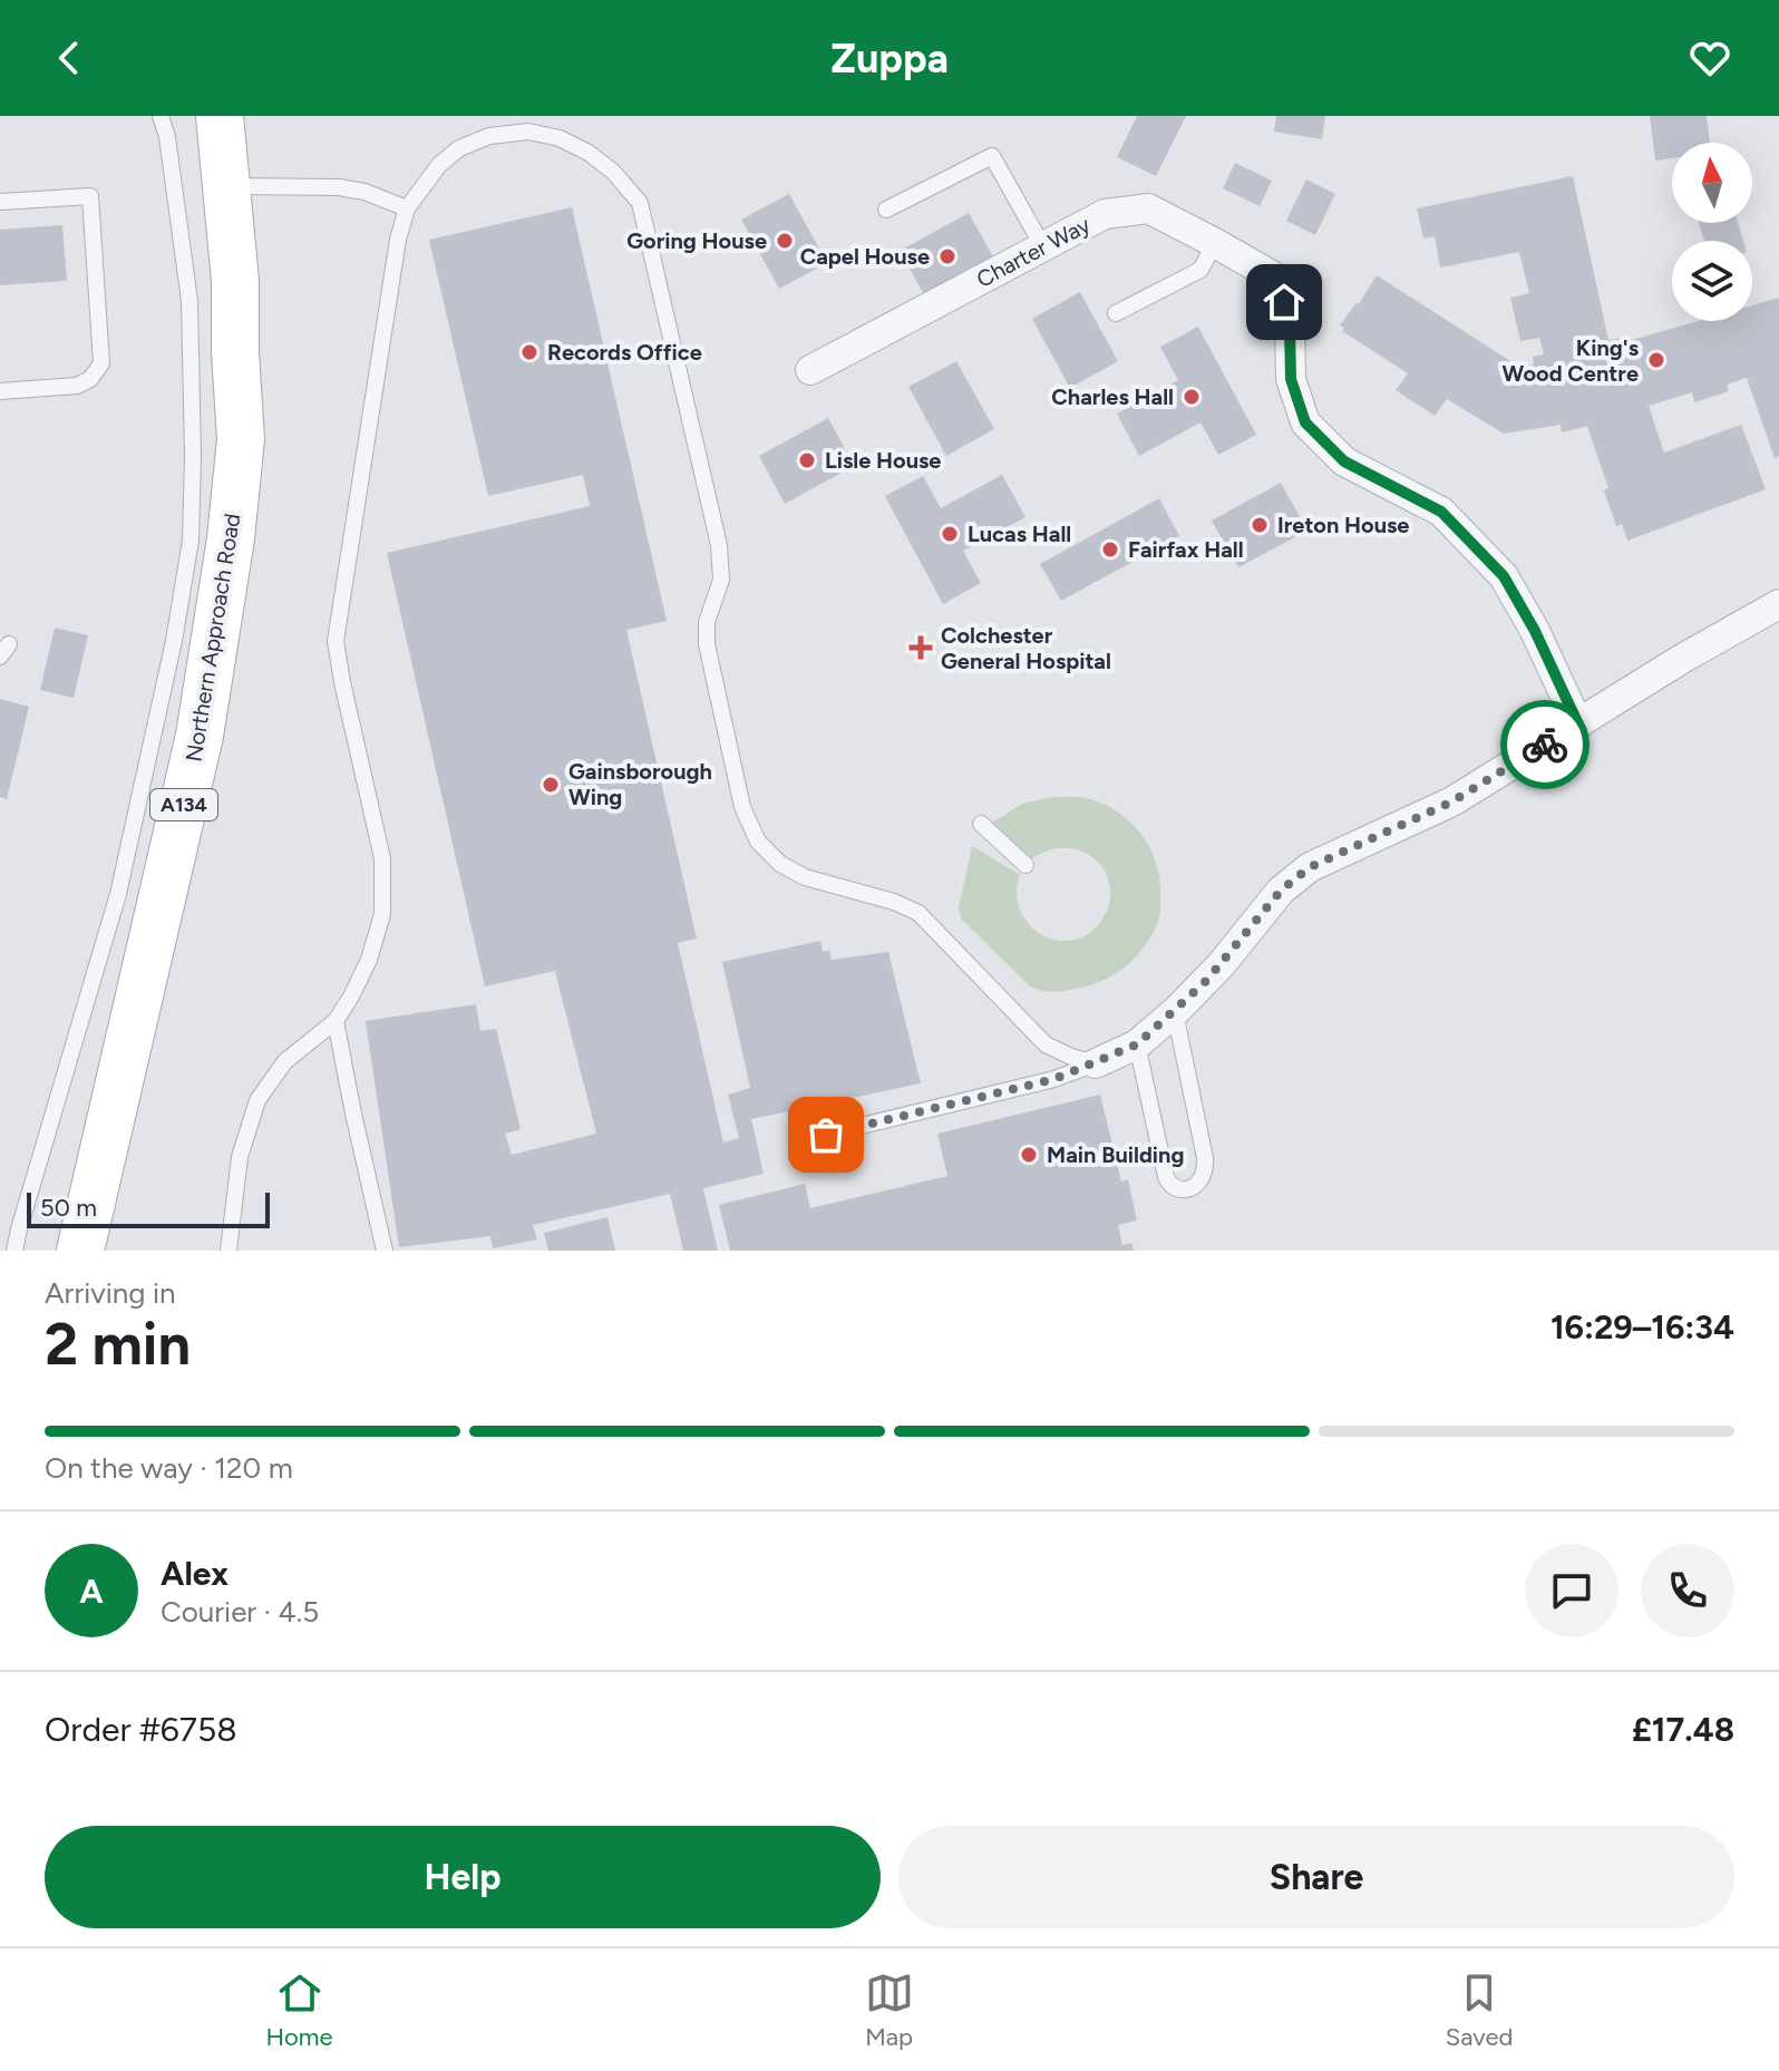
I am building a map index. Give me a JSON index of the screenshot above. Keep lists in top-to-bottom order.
{
  "streets": {
    "main road": ["Northern Approach Road", "A134"],
    "street": ["Charter Way"]
  },
  "places": {
    "other": [
      "Goring House",
      "Capel House",
      "Records Office",
      "King's Wood Centre",
      "Charles Hall",
      "Lisle House",
      "Ireton House",
      "Lucas Hall",
      "Fairfax Hall",
      "Gainsborough Wing",
      "Main Building"
    ],
    "health": ["Colchester General Hospital"]
  },
  "scale_bar": "50 m",
  "north": "top",
  "page": {
    "header": "Zuppa",
    "scale": "50 m",
    "heading": ["2 min", "Arriving in", "16:29–16:34"],
    "panel": [
      "Alex",
      "Courier · 4.5",
      "Order #6758",
      "£17.48"
    ],
    "bar": "On the way · 120 m",
    "round": "A",
    "buttons": ["Help", "Share"],
    "tabs": ["Home", "Map", "Saved"]
  }
}
